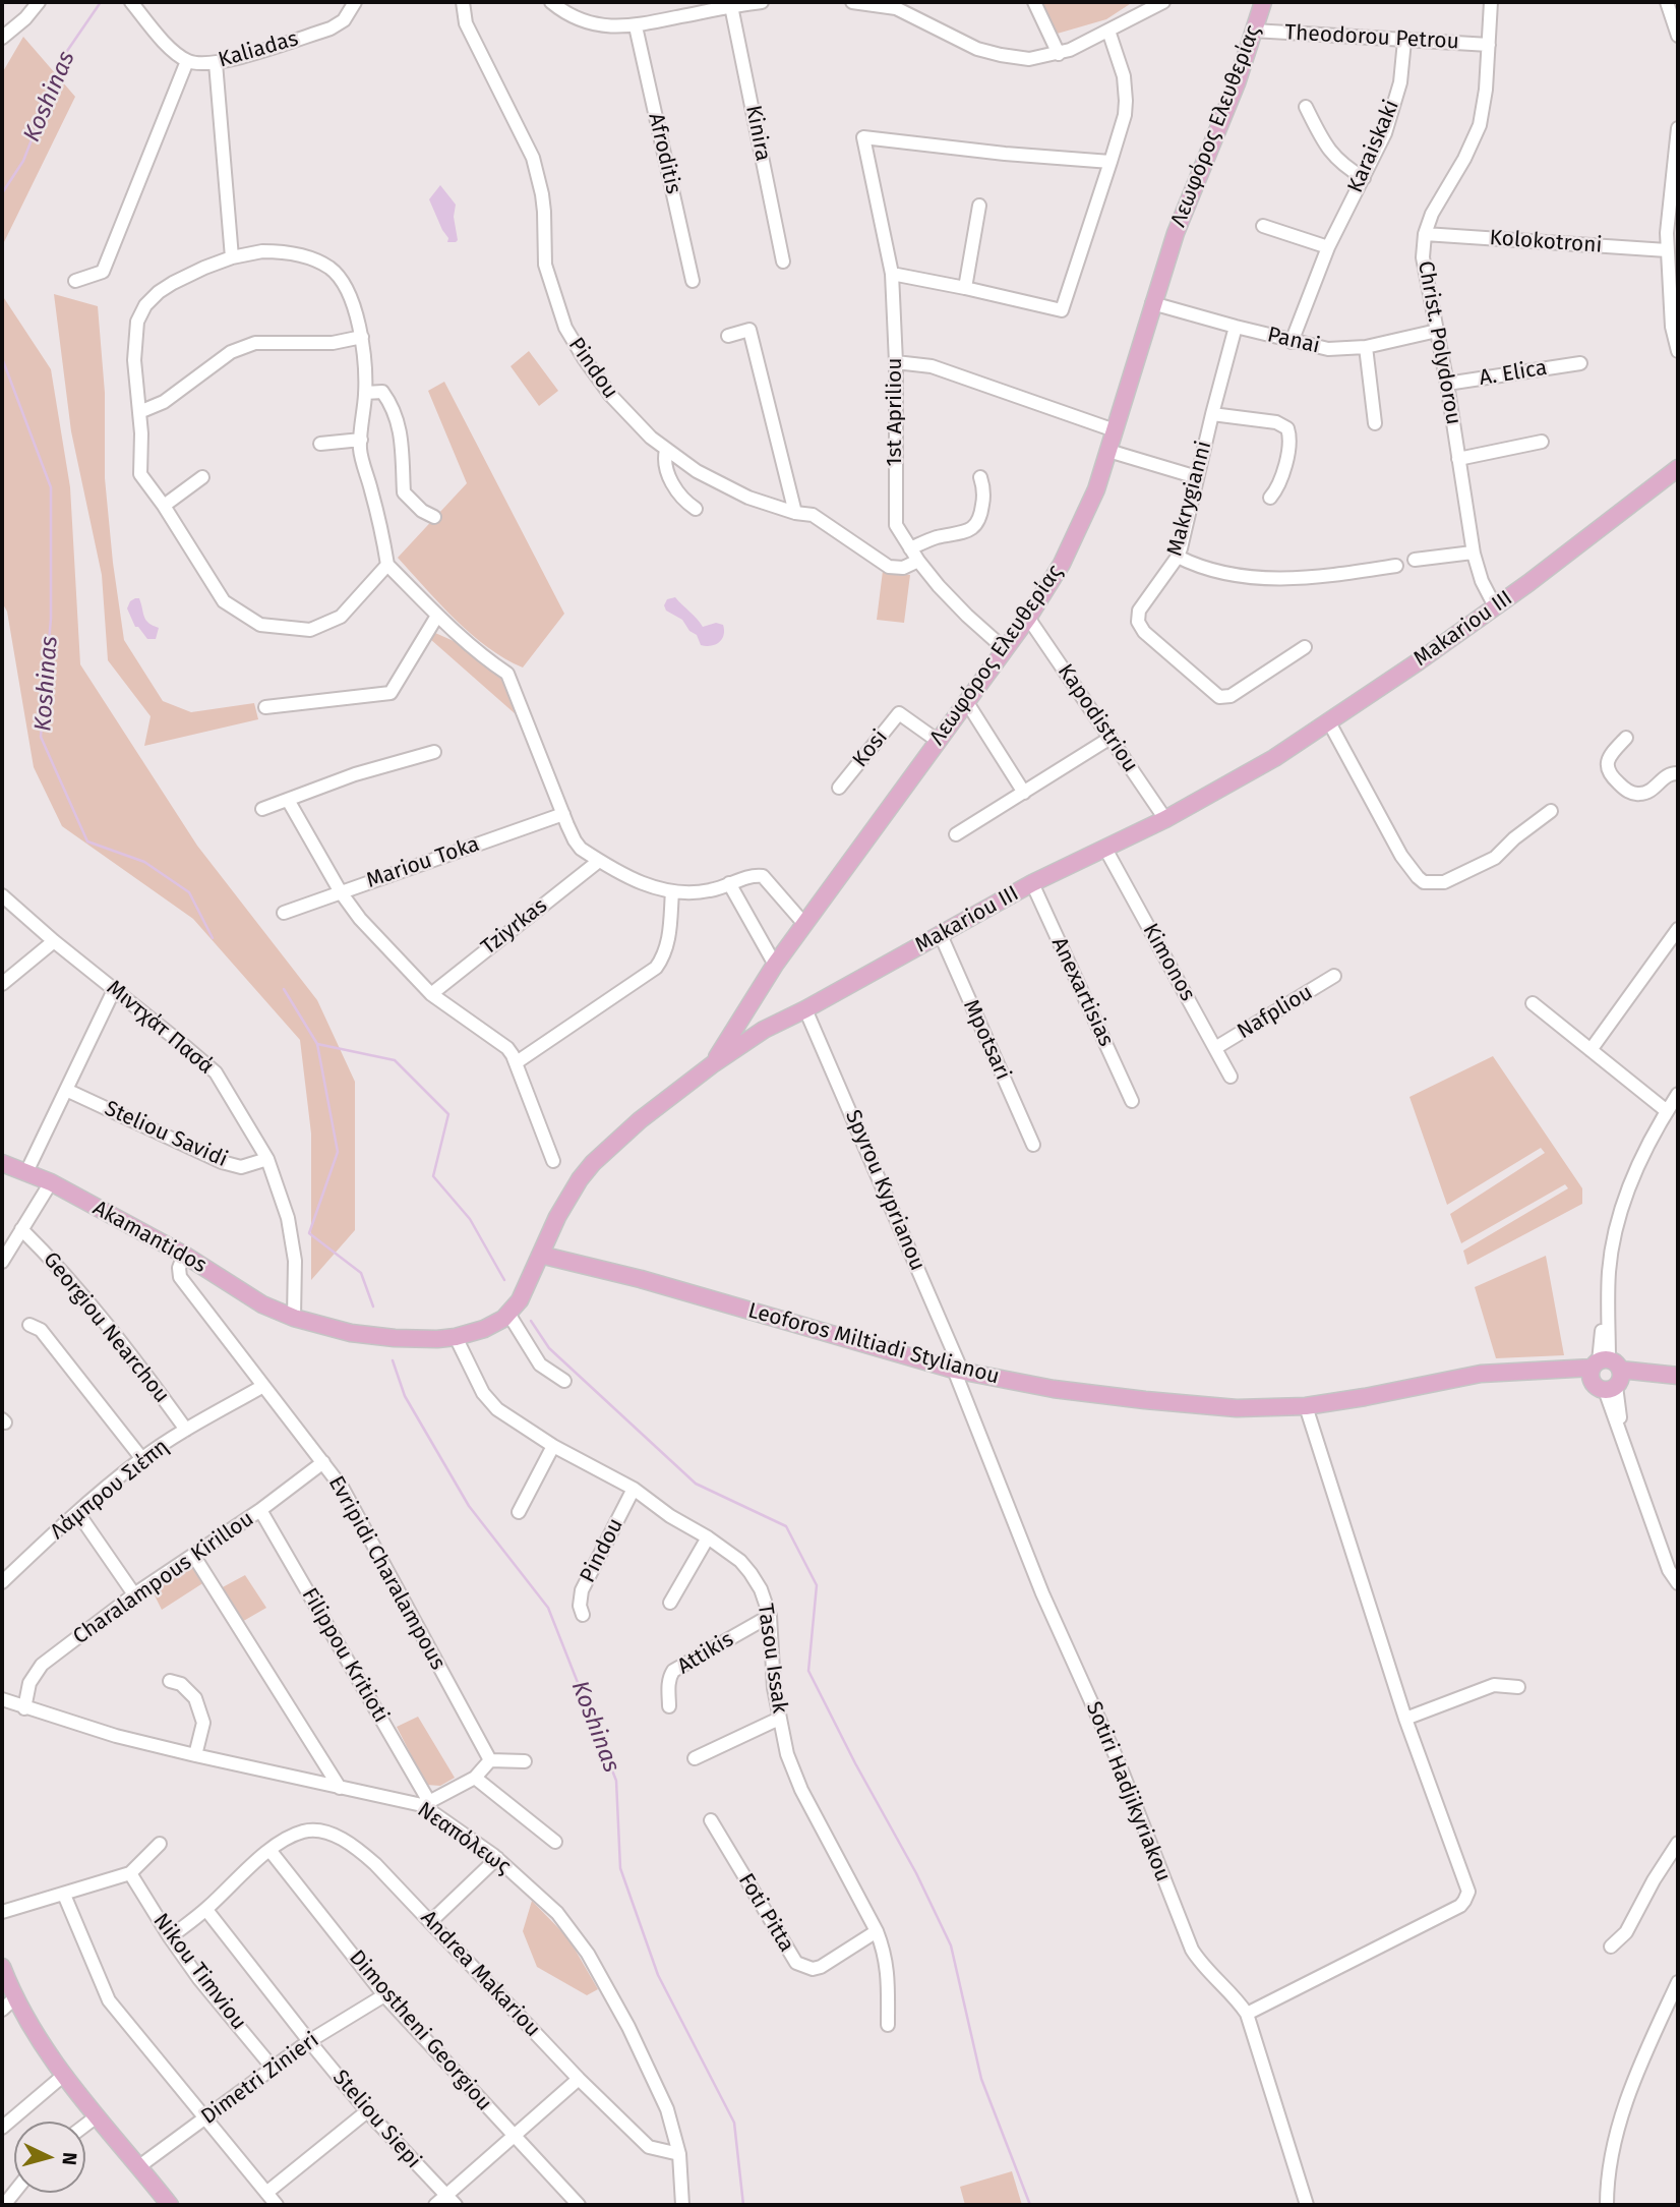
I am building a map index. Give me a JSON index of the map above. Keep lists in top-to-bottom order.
{
  "streets": {
    "main road": [
      "Λεωφόρος Ελευθερίας",
      "Makariou III",
      "Akamantidos",
      "Leoforos Miltiadi Stylianou"
    ],
    "street": [
      "Theodorou Petrou",
      "Kaliadas",
      "Kinira",
      "Karaiskaki",
      "Afroditis",
      "Kolokotroni",
      "Panai",
      "Christ. Polydorou",
      "Pindou",
      "A. Elica",
      "1st Apriliou",
      "Makrygianni",
      "Kapodistriou",
      "Kosi",
      "Mariou Toka",
      "Tziyrkas",
      "Kimonos",
      "Anexartisias",
      "Nafpliou",
      "Μιντχάτ Πασά",
      "Mpotsari",
      "Steliou Savidi",
      "Spyrou Kyprianou",
      "Georgiou Nearchou",
      "Λάμπρου Σιέπη",
      "Evripidi Charalampous",
      "Charalampous Kirillou",
      "Attikis",
      "Filippou Kritioti",
      "Tasou Issak",
      "Sotiri Hadjikyriakou",
      "Νεαπόλεως",
      "Foti Pitta",
      "Nikou Timviou",
      "Andrea Makariou",
      "Dimostheni Georgiou",
      "Dimetri Zinieri",
      "Steliou Siepi"
    ]
  },
  "crossings": [
    ["Theodorou Petrou", "Λεωφόρος Ελευθερίας"],
    ["Theodorou Petrou", "Karaiskaki"],
    ["Theodorou Petrou", "Christ. Polydorou"],
    ["Λεωφόρος Ελευθερίας", "Panai"],
    ["Λεωφόρος Ελευθερίας", "1st Apriliou"],
    ["Λεωφόρος Ελευθερίας", "Makariou III"],
    ["Λεωφόρος Ελευθερίας", "Kapodistriou"],
    ["Λεωφόρος Ελευθερίας", "Kosi"],
    ["Karaiskaki", "Panai"],
    ["Kolokotroni", "Christ. Polydorou"],
    ["Panai", "Christ. Polydorou"],
    ["Panai", "Makrygianni"],
    ["Christ. Polydorou", "A. Elica"],
    ["Christ. Polydorou", "Makariou III"],
    ["Pindou", "1st Apriliou"],
    ["Pindou", "Tasou Issak"],
    ["Makariou III", "Kapodistriou"],
    ["Makariou III", "Kimonos"],
    ["Makariou III", "Anexartisias"],
    ["Makariou III", "Μιντχάτ Πασά"],
    ["Makariou III", "Mpotsari"],
    ["Makariou III", "Spyrou Kyprianou"],
    ["Makariou III", "Akamantidos"],
    ["Makariou III", "Leoforos Miltiadi Stylianou"],
    ["Makariou III", "Tasou Issak"],
    ["Kimonos", "Nafpliou"],
    ["Μιντχάτ Πασά", "Steliou Savidi"],
    ["Μιντχάτ Πασά", "Akamantidos"],
    ["Spyrou Kyprianou", "Leoforos Miltiadi Stylianou"],
    ["Spyrou Kyprianou", "Sotiri Hadjikyriakou"],
    ["Akamantidos", "Evripidi Charalampous"],
    ["Georgiou Nearchou", "Λάμπρου Σιέπη"],
    ["Leoforos Miltiadi Stylianou", "Sotiri Hadjikyriakou"],
    ["Λάμπρου Σιέπη", "Evripidi Charalampous"],
    ["Evripidi Charalampous", "Charalampous Kirillou"],
    ["Charalampous Kirillou", "Filippou Kritioti"],
    ["Charalampous Kirillou", "Νεαπόλεως"],
    ["Attikis", "Tasou Issak"],
    ["Filippou Kritioti", "Νεαπόλεως"],
    ["Tasou Issak", "Foti Pitta"],
    ["Νεαπόλεως", "Andrea Makariou"],
    ["Nikou Timviou", "Andrea Makariou"],
    ["Nikou Timviou", "Dimetri Zinieri"],
    ["Andrea Makariou", "Dimostheni Georgiou"],
    ["Andrea Makariou", "Steliou Siepi"],
    ["Dimostheni Georgiou", "Dimetri Zinieri"],
    ["Dimetri Zinieri", "Steliou Siepi"]
  ],
  "water": ["Koshinas"],
  "north": "right"
}
